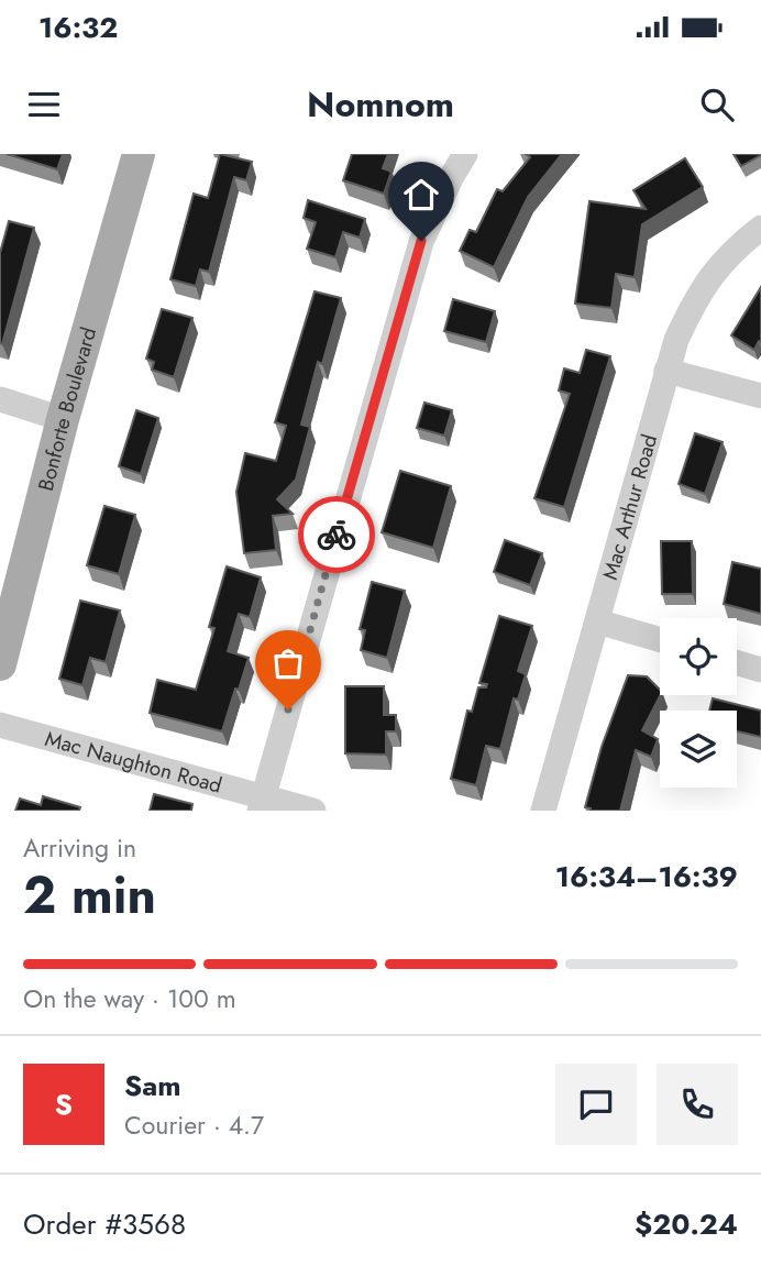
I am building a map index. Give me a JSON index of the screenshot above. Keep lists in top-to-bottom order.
{
  "streets": {
    "main road": ["Bonforte Boulevard"],
    "street": ["Mac Arthur Road", "Mac Naughton Road"]
  },
  "page": {
    "status": "16:32",
    "header": "Nomnom",
    "heading": ["2 min", "Arriving in", "16:34–16:39"],
    "panel": [
      "Sam",
      "Courier · 4.7",
      "Order #3568",
      "$20.24"
    ],
    "bar": "On the way · 100 m",
    "round": "S"
  }
}
